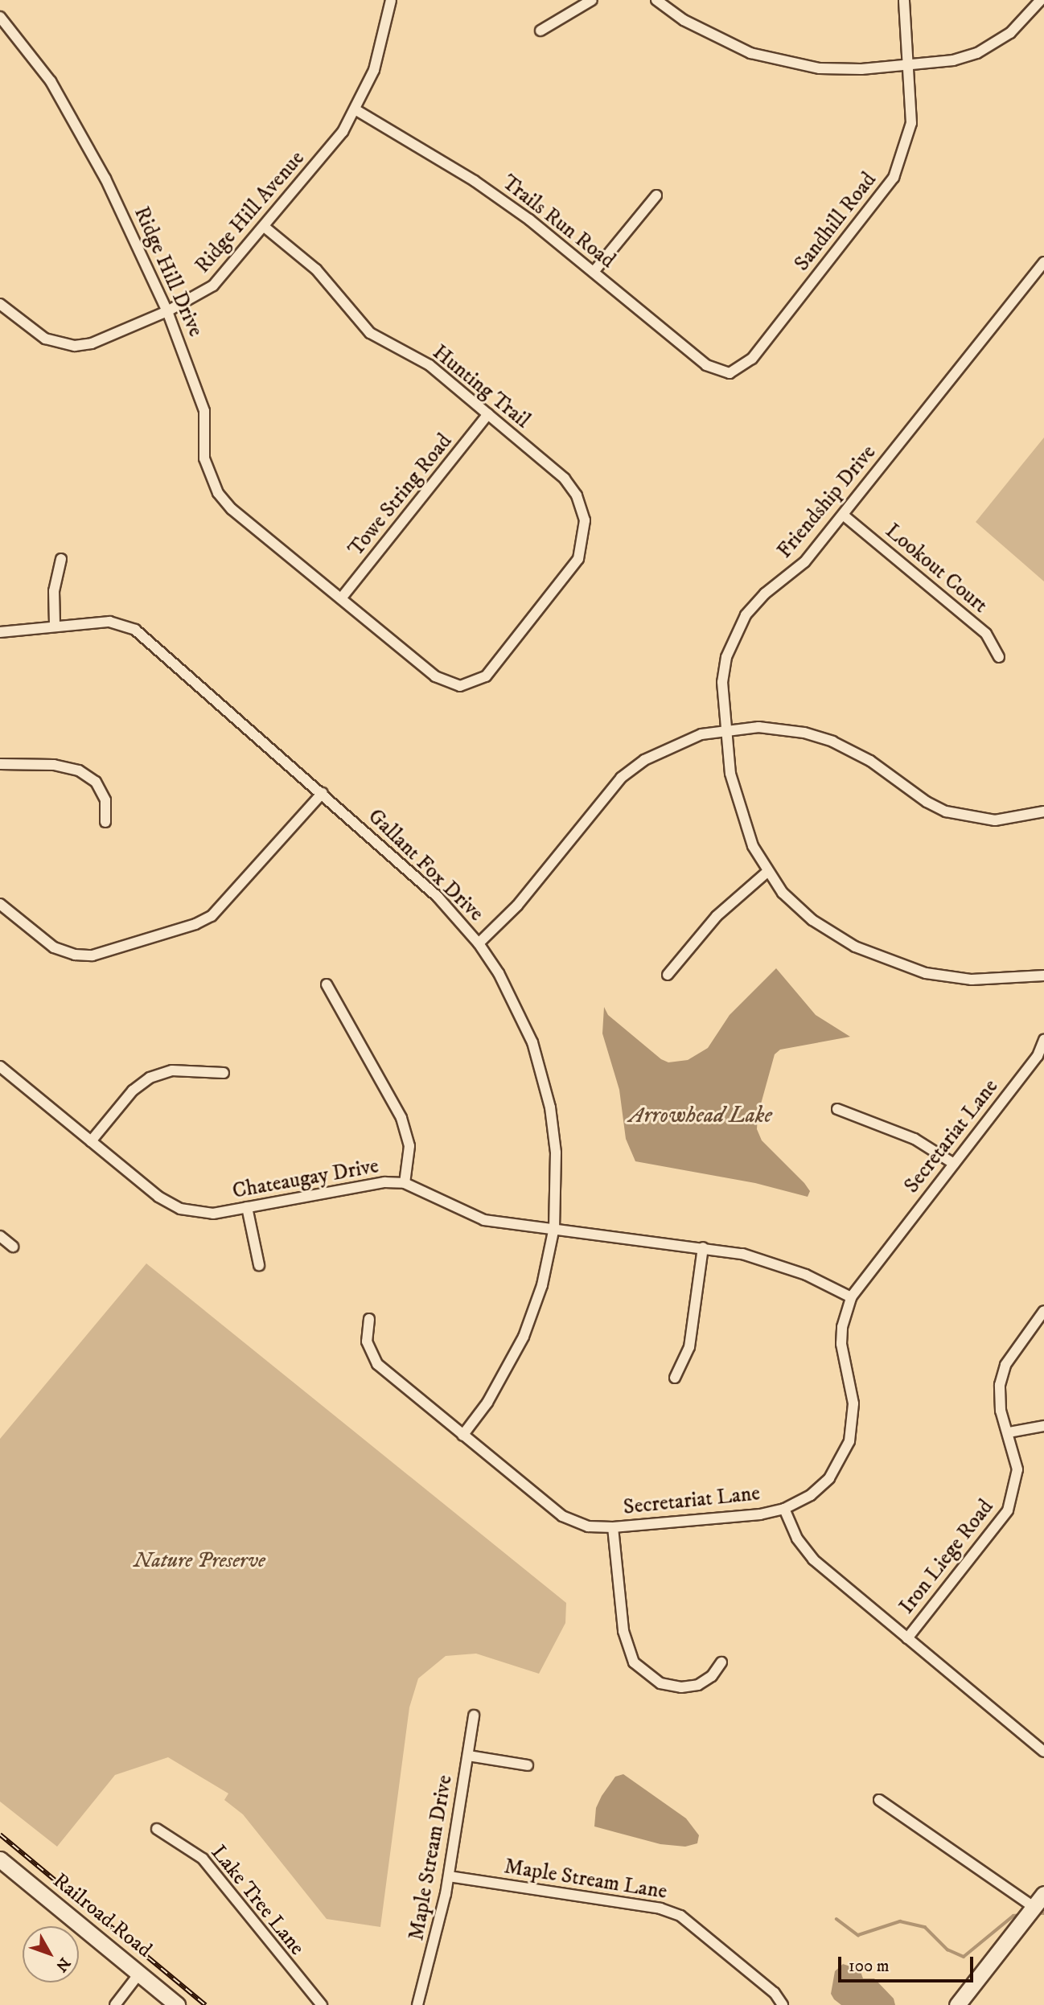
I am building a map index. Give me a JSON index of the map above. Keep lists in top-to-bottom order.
{
  "streets": {
    "street": [
      "Ridge Hill Avenue",
      "Trails Run Road",
      "Sandhill Road",
      "Ridge Hill Drive",
      "Hunting Trail",
      "Towe String Road",
      "Friendship Drive",
      "Lookout Court",
      "Gallant Fox Drive",
      "Secretariat Lane",
      "Chateaugay Drive",
      "Iron Liege Road",
      "Maple Stream Drive",
      "Maple Stream Lane",
      "Lake Tree Lane",
      "Railroad Road"
    ]
  },
  "crossings": [
    ["Ridge Hill Avenue", "Trails Run Road"],
    ["Ridge Hill Avenue", "Ridge Hill Drive"],
    ["Ridge Hill Avenue", "Hunting Trail"],
    ["Trails Run Road", "Sandhill Road"],
    ["Ridge Hill Drive", "Hunting Trail"],
    ["Ridge Hill Drive", "Towe String Road"],
    ["Hunting Trail", "Towe String Road"],
    ["Friendship Drive", "Lookout Court"],
    ["Gallant Fox Drive", "Secretariat Lane"],
    ["Gallant Fox Drive", "Chateaugay Drive"],
    ["Secretariat Lane", "Chateaugay Drive"],
    ["Maple Stream Drive", "Maple Stream Lane"]
  ],
  "water": ["Arrowhead Lake"],
  "parks": ["Nature Preserve"],
  "scale_bar": "100 m",
  "north": "bottom right"
}
